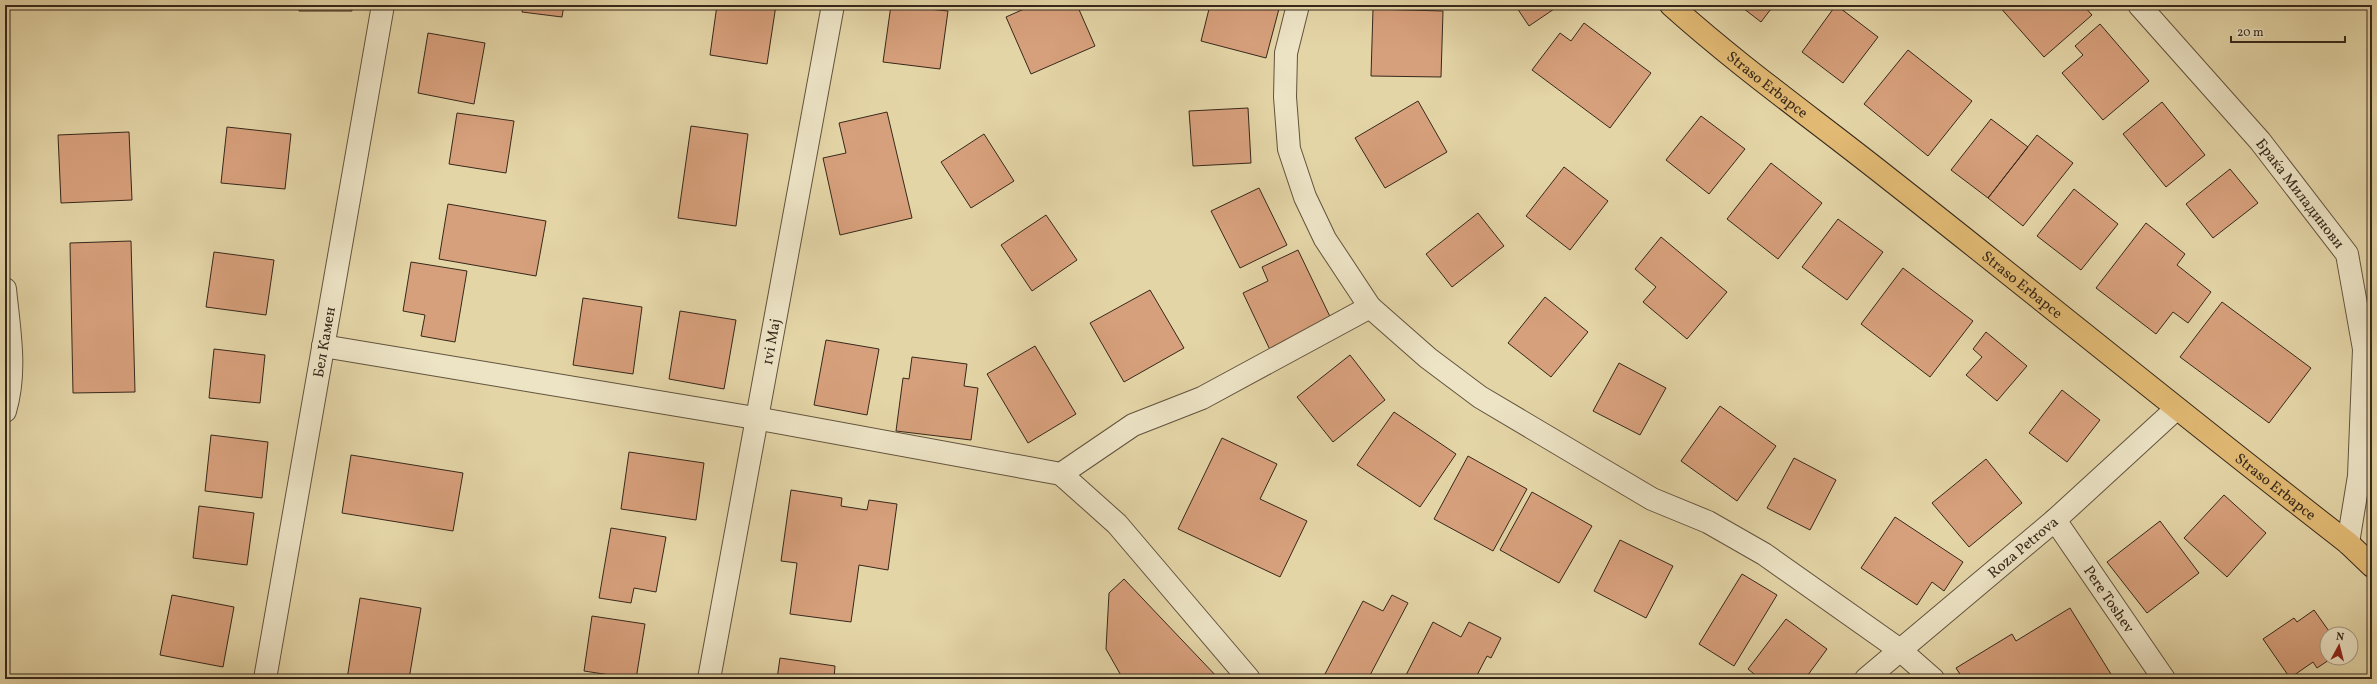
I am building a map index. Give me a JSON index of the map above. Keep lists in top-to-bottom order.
{
  "streets": {
    "main road": ["Straso Erbapce"],
    "street": [
      "Браќа Миладинови",
      "Бел Камен",
      "1vi Maj",
      "Roza Petrova",
      "Pere Toshev"
    ]
  },
  "crossings": [
    ["Straso Erbapce", "Браќа Миладинови"],
    ["Straso Erbapce", "Roza Petrova"],
    ["Roza Petrova", "Pere Toshev"]
  ],
  "scale_bar": "20 m",
  "north": "top"
}
